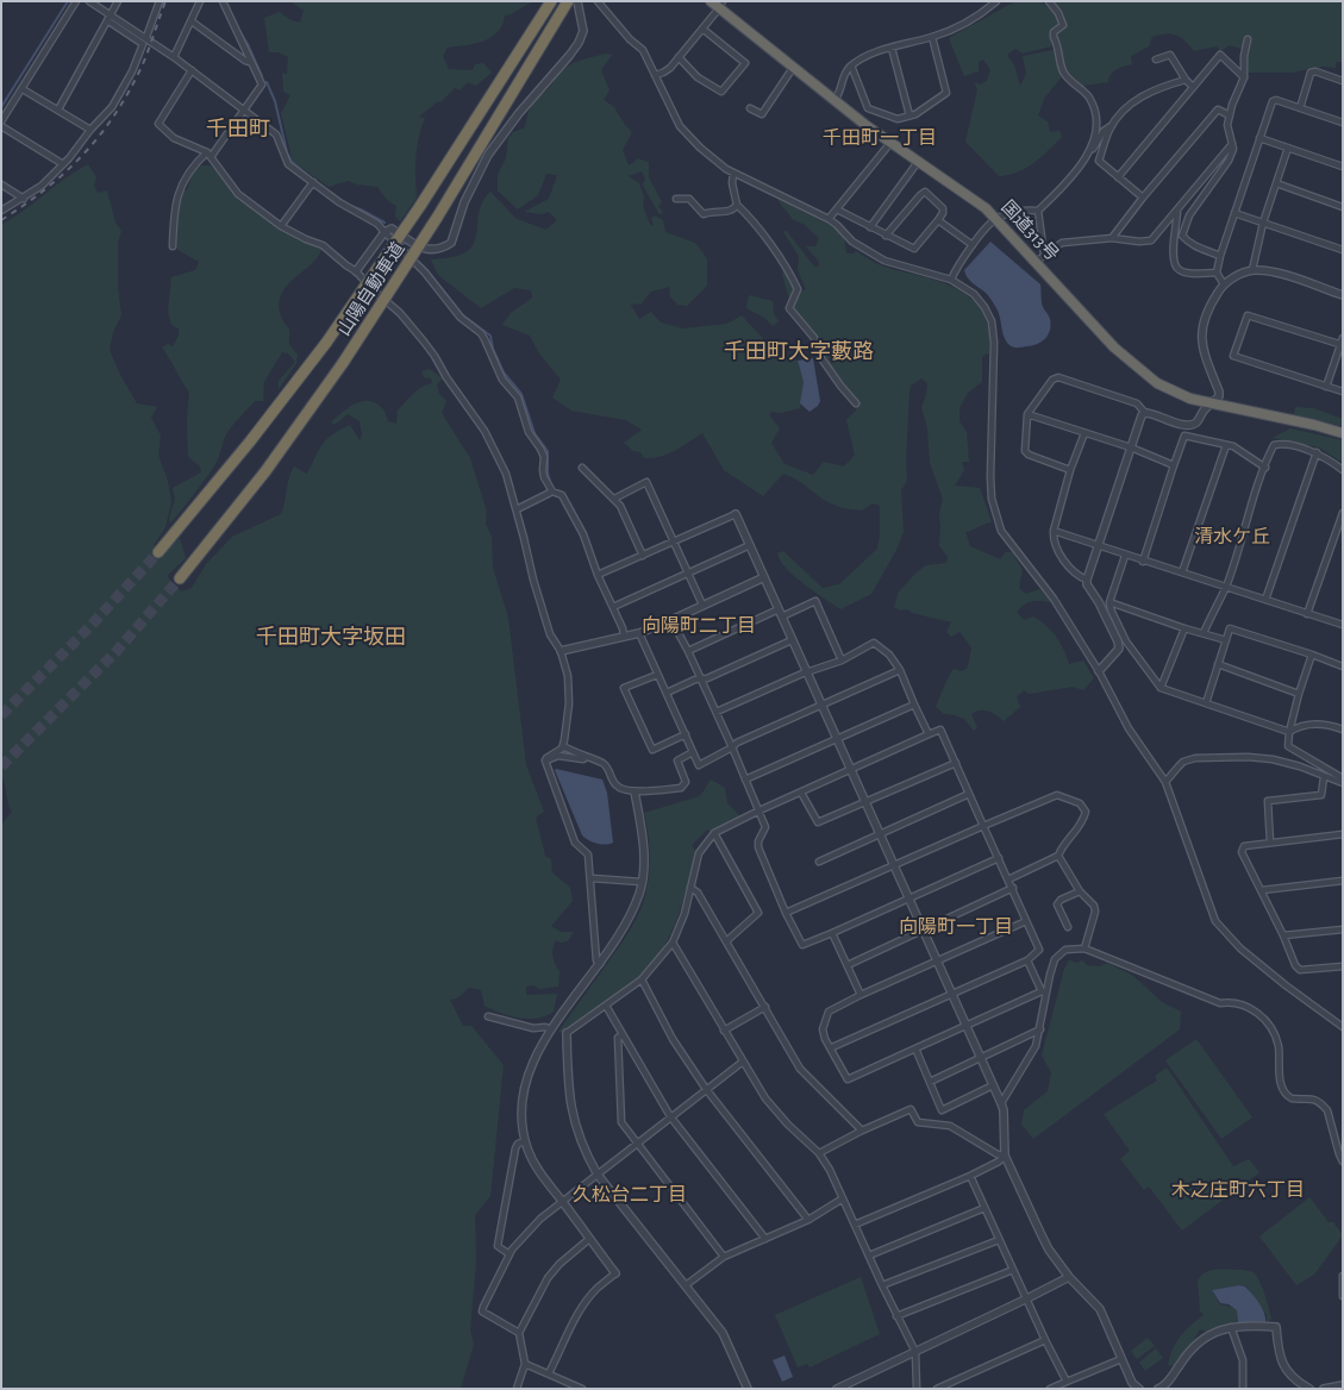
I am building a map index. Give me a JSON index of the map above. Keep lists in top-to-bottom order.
{
  "streets": {
    "highway": ["国道313号", "山陽自動車道"]
  },
  "districts": [
    "千田町",
    "千田町一丁目",
    "千田町大字藪路",
    "清水ケ丘",
    "向陽町二丁目",
    "千田町大字坂田",
    "向陽町一丁目",
    "木之庄町六丁目",
    "久松台二丁目"
  ]
}
